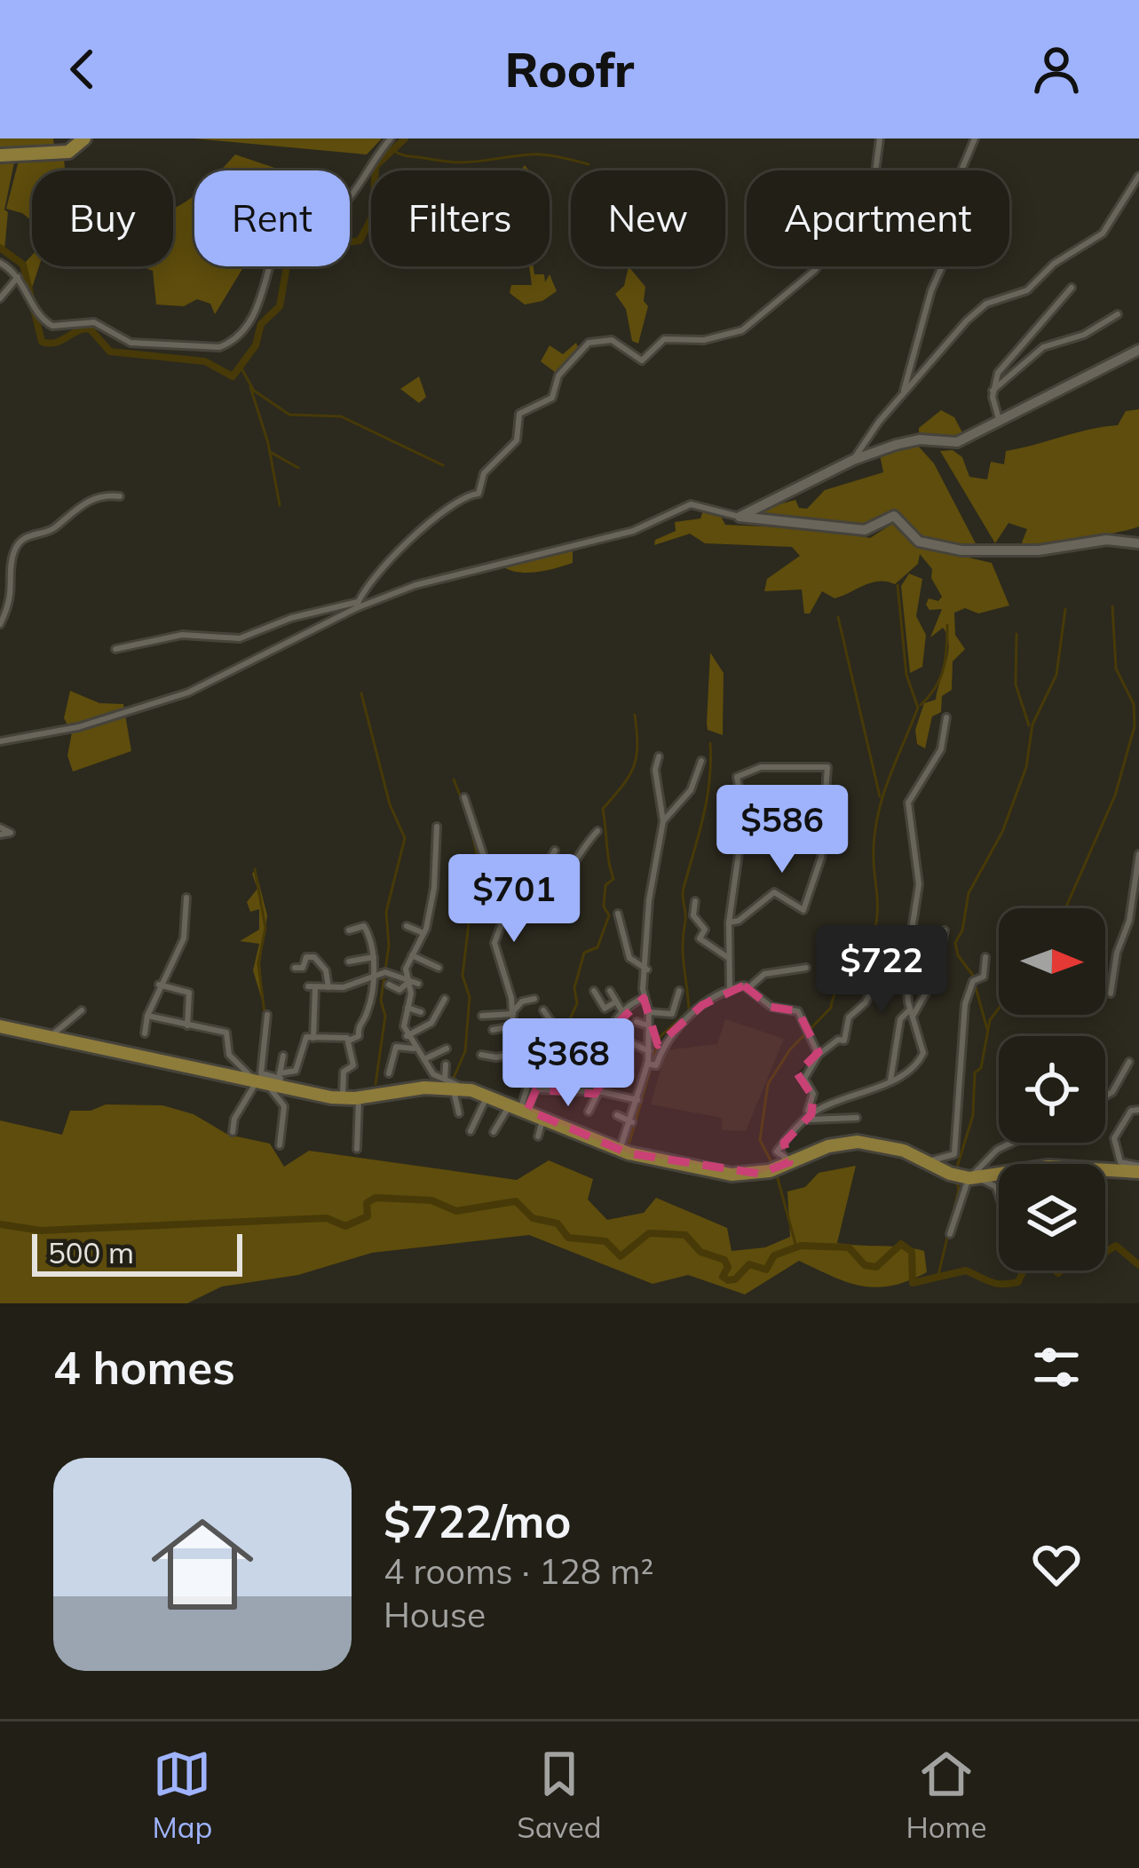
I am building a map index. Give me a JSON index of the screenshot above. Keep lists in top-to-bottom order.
{
  "scale_bar": "500 m",
  "north": "right",
  "page": {
    "header": "Roofr",
    "chip": [
      "Buy",
      "Rent",
      "Filters",
      "New",
      "Apartment"
    ],
    "price": [
      "$586",
      "$701",
      "$722",
      "$368"
    ],
    "scale": "500 m",
    "heading": "4 homes",
    "list": [
      {
        "name": "$722/mo",
        "note": "4 rooms · 128 m² · House"
      }
    ],
    "tabs": ["Map", "Saved", "Home"]
  }
}
